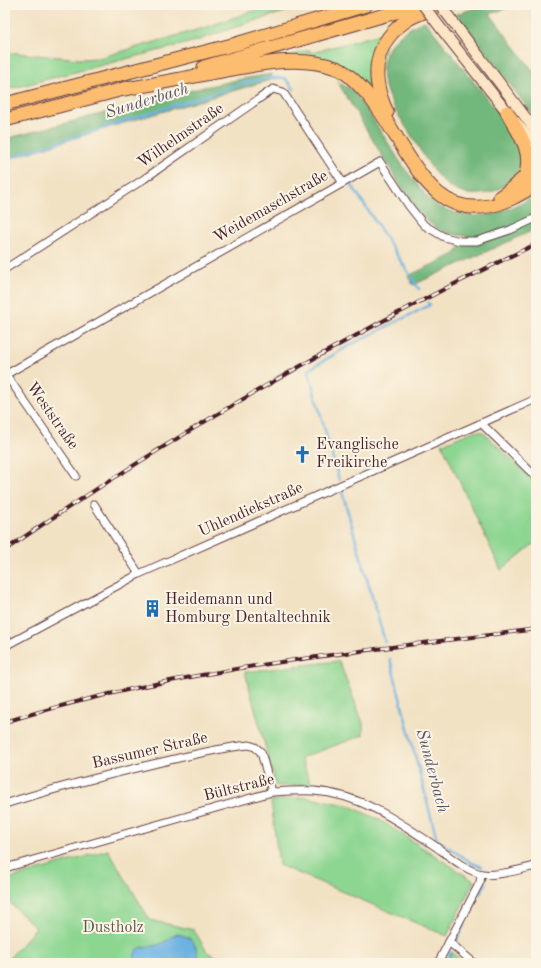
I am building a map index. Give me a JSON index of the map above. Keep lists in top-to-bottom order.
{
  "streets": {
    "street": [
      "Wilhelmstraße",
      "Weidemaschstraße",
      "Weststraße",
      "Uhlendiekstraße",
      "Bassumer Straße",
      "Bültstraße"
    ]
  },
  "crossings": [
    ["Wilhelmstraße", "Weidemaschstraße"],
    ["Weidemaschstraße", "Weststraße"],
    ["Bassumer Straße", "Bültstraße"]
  ],
  "water": ["Sunderbach"],
  "parks": ["Dustholz"],
  "places": {
    "church": ["Evanglische Freikirche"],
    "building": ["Heidemann und Homburg Dentaltechnik"]
  }
}
